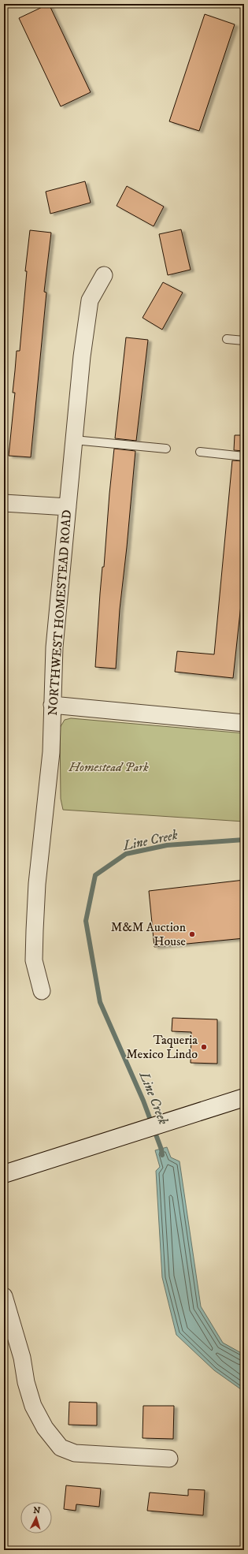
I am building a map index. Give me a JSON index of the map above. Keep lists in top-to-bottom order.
{
  "streets": {
    "street": ["NORTHWEST HOMESTEAD ROAD"]
  },
  "water": ["Line Creek"],
  "parks": ["Homestead Park"],
  "places": ["M&M Auction House", "Taqueria Mexico Lindo"],
  "north": "top"
}
